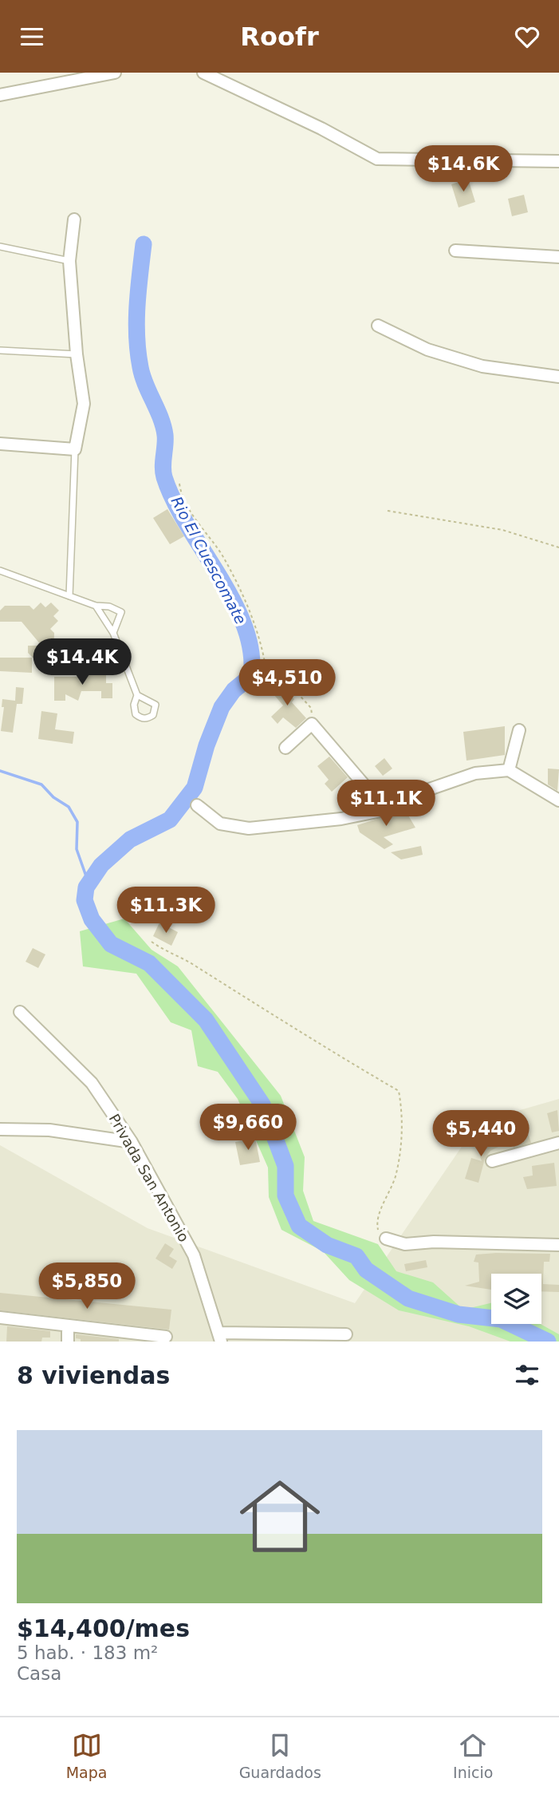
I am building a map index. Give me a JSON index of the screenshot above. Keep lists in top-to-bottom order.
{
  "streets": {
    "street": ["Privada San Antonio"]
  },
  "water": ["Rio El Cuescomate"],
  "page": {
    "header": "Roofr",
    "price": [
      "$14.6K",
      "$14.4K",
      "$4,510",
      "$11.1K",
      "$11.3K",
      "$9,660",
      "$5,440",
      "$5,850"
    ],
    "heading": "8 viviendas",
    "list": [
      {
        "name": "$14,400/mes",
        "note": "5 hab. · 183 m² · Casa"
      }
    ],
    "tabs": ["Mapa", "Guardados", "Inicio"]
  }
}
